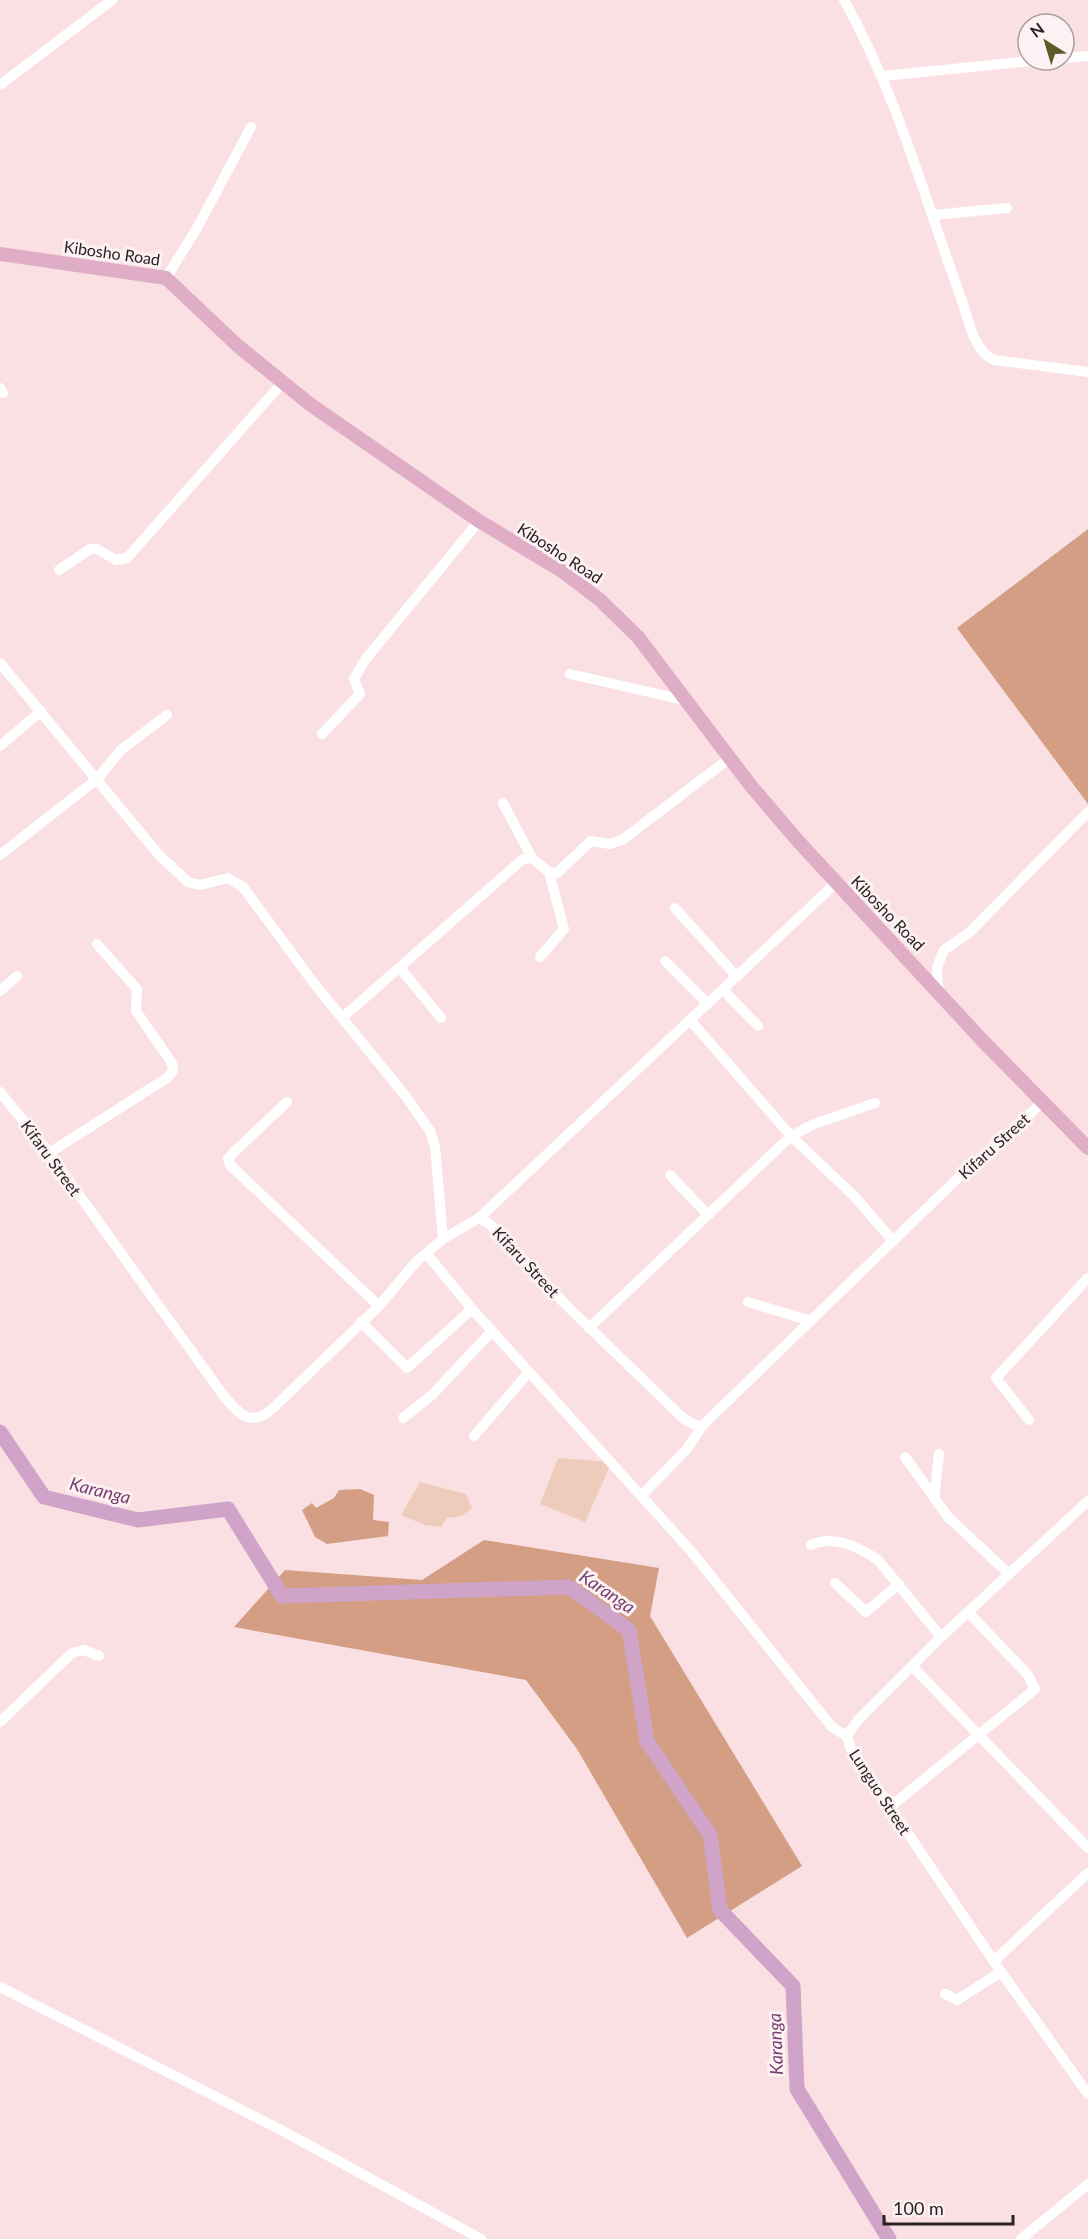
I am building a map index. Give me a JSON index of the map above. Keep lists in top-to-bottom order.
{
  "streets": {
    "main road": ["Kibosho Road"],
    "street": ["Kifaru Street", "Lunguo Street"]
  },
  "crossings": [
    ["Kibosho Road", "Kifaru Street"]
  ],
  "water": ["Karanga"],
  "scale_bar": "100 m",
  "north": "top left"
}
